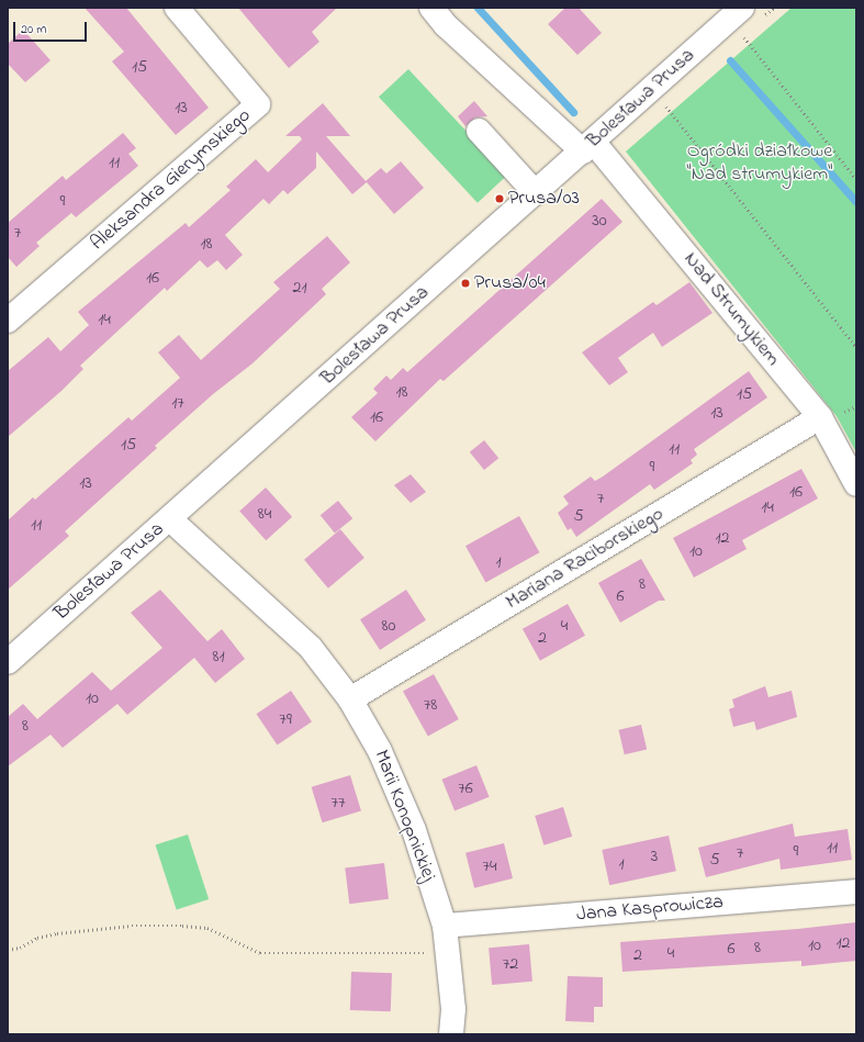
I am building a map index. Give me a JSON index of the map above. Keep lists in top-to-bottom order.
{
  "streets": {
    "street": [
      "Bolesława Prusa",
      "Aleksandra Gierymskiego",
      "Nad Strumykiem",
      "Mariana Raciborskiego",
      "Marii Konopnickiej",
      "Jana Kasprowicza"
    ]
  },
  "crossings": [
    ["Bolesława Prusa", "Nad Strumykiem"],
    ["Bolesława Prusa", "Marii Konopnickiej"],
    ["Nad Strumykiem", "Mariana Raciborskiego"],
    ["Mariana Raciborskiego", "Marii Konopnickiej"],
    ["Marii Konopnickiej", "Jana Kasprowicza"]
  ],
  "parks": ["Ogródki działkowe \"Nad strumykiem\""],
  "places": ["Prusa/03", "Prusa/04"],
  "house_numbers": [
    "15",
    "13",
    "11",
    "9",
    "30",
    "7",
    "18",
    "16",
    "21",
    "14",
    "18",
    "15",
    "17",
    "13",
    "16",
    "15",
    "11",
    "9",
    "13",
    "16",
    "7",
    "14",
    "84",
    "5",
    "11",
    "12",
    "10",
    "1",
    "8",
    "6",
    "80",
    "4",
    "2",
    "81",
    "10",
    "78",
    "79",
    "8",
    "76",
    "77",
    "11",
    "9",
    "7",
    "3",
    "5",
    "1",
    "74",
    "12",
    "10",
    "8",
    "6",
    "4",
    "2",
    "72"
  ],
  "scale_bar": "20 m"
}
